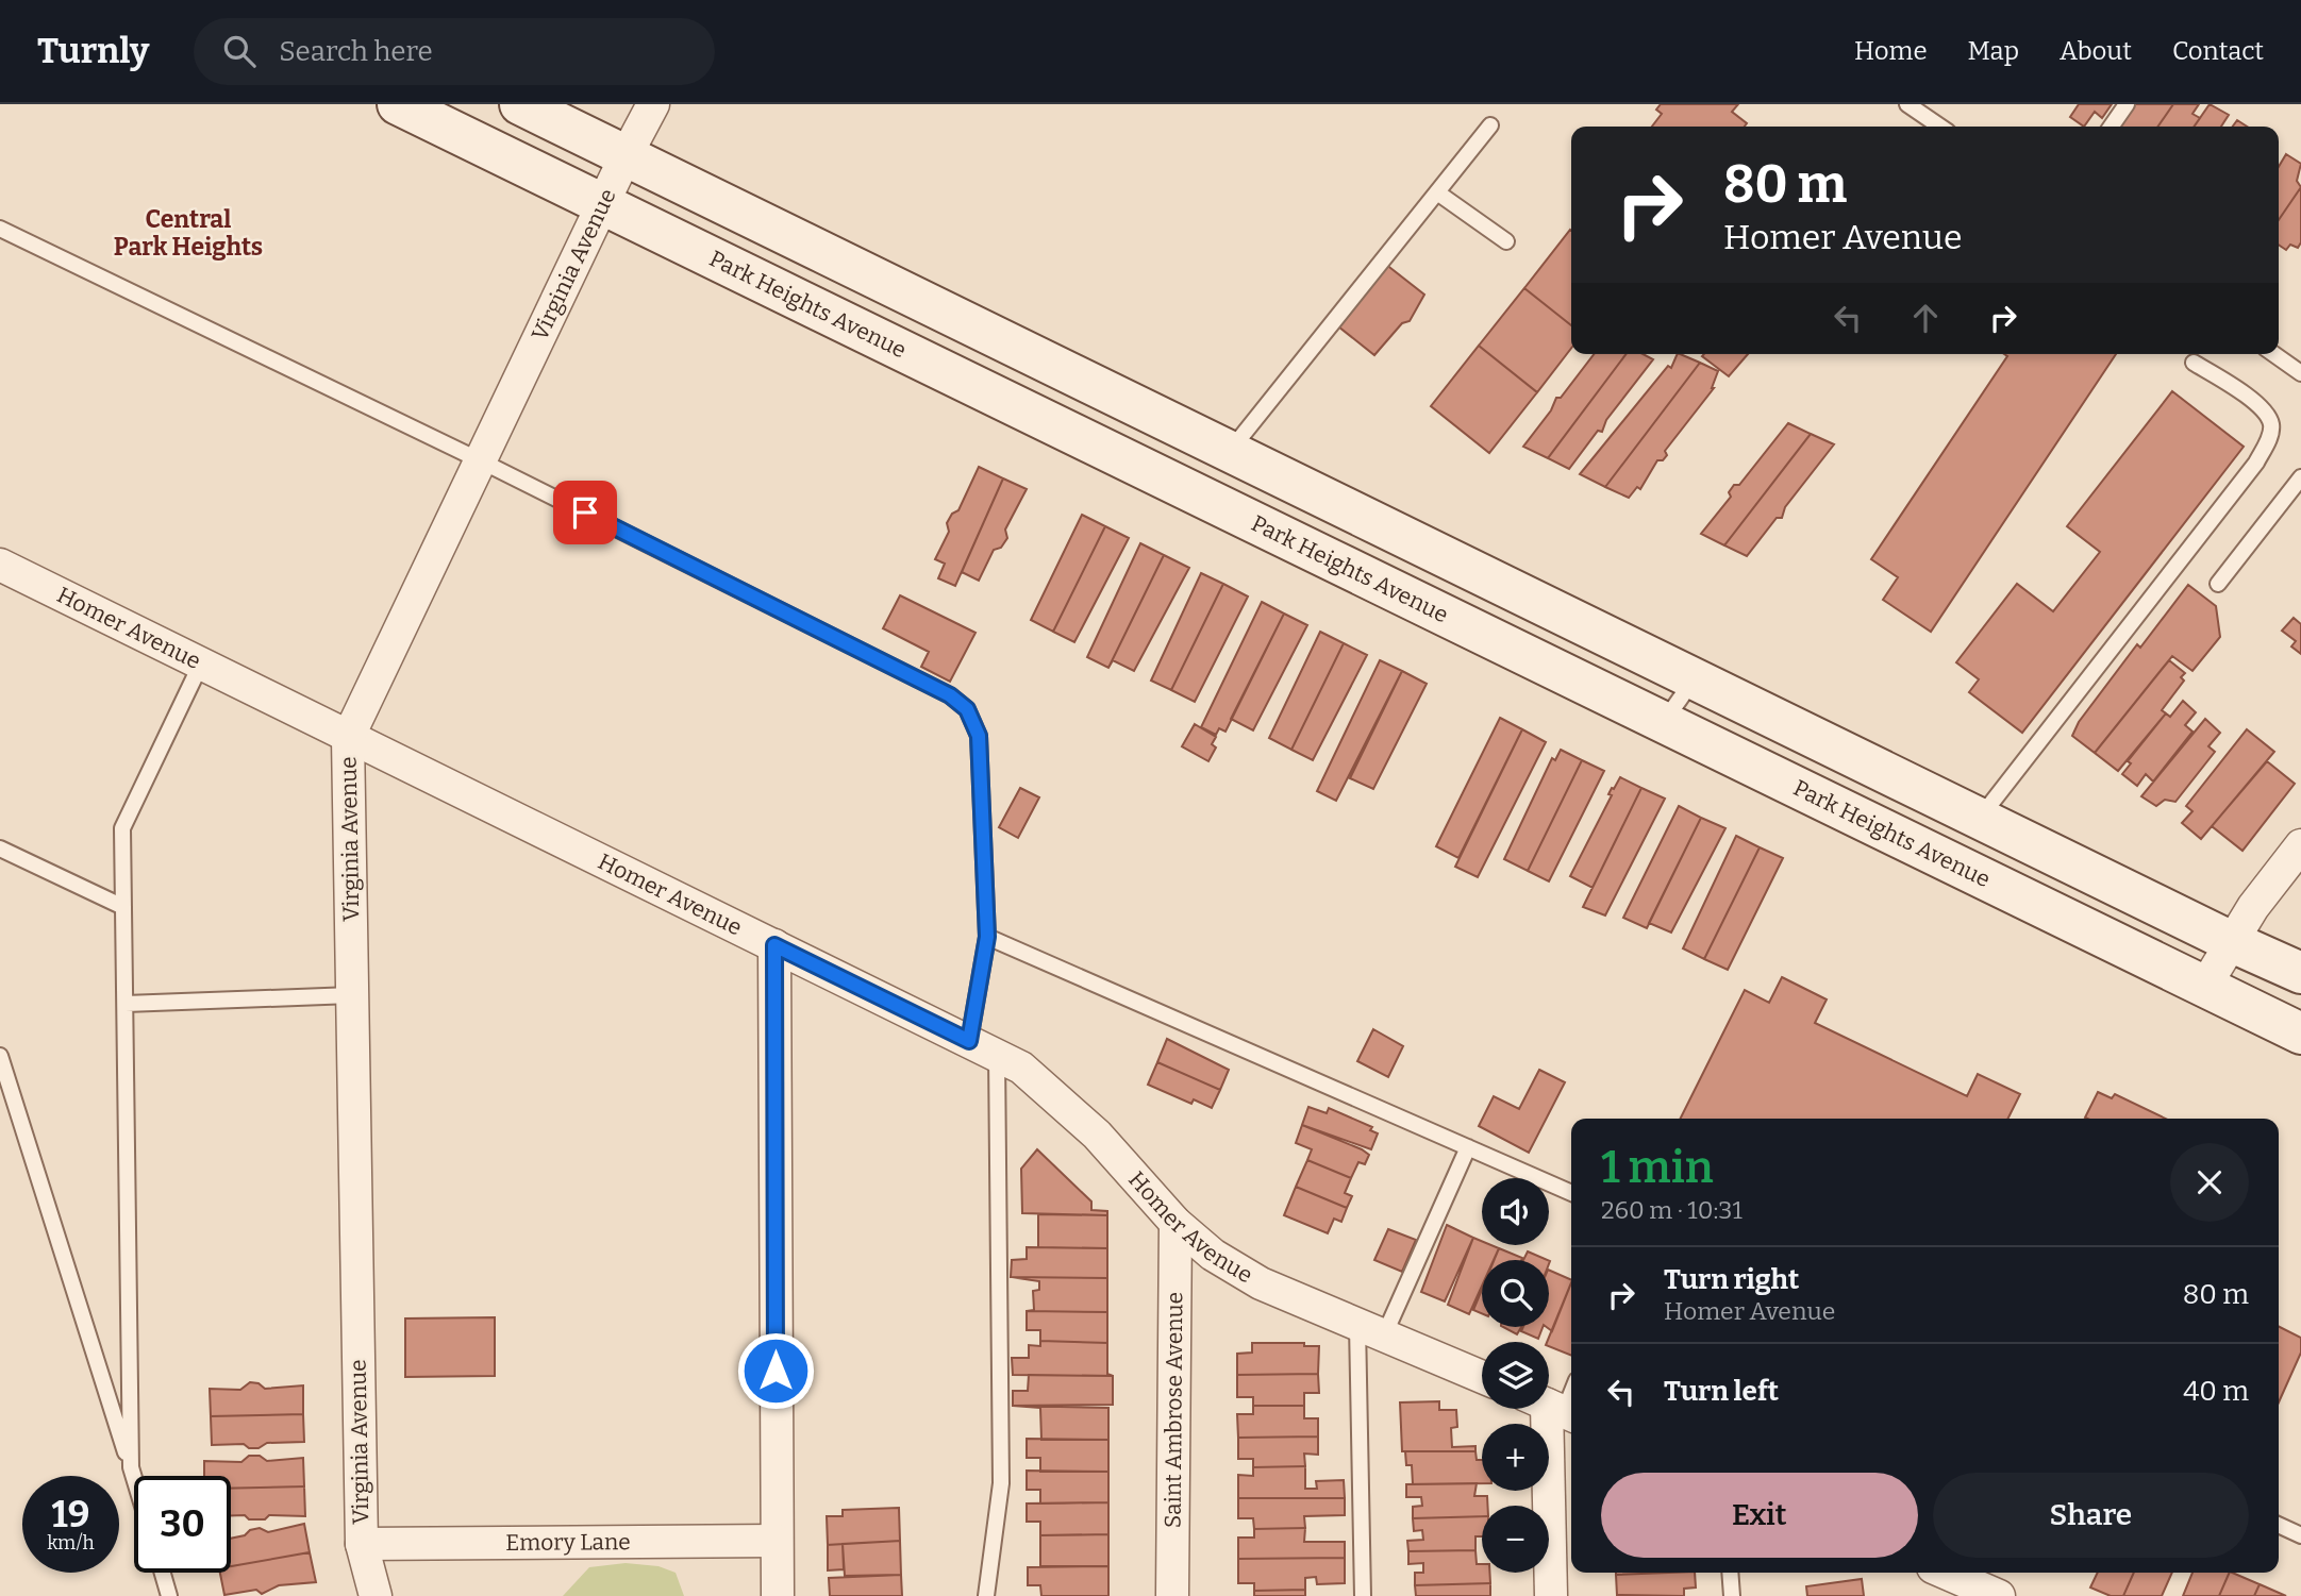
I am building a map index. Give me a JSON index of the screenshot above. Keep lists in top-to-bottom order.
{
  "streets": {
    "main road": ["Park Heights Avenue"],
    "street": [
      "Virginia Avenue",
      "Homer Avenue",
      "Saint Ambrose Avenue",
      "Emory Lane"
    ]
  },
  "crossings": [
    ["Virginia Avenue", "Park Heights Avenue"],
    ["Virginia Avenue", "Homer Avenue"],
    ["Virginia Avenue", "Emory Lane"],
    ["Homer Avenue", "Saint Ambrose Avenue"]
  ],
  "districts": ["Central Park Heights"],
  "page": {
    "header": "Turnly",
    "search": "Search here",
    "nav": [
      "Home",
      "Map",
      "About",
      "Contact"
    ],
    "turn": ["80 m", "Homer Avenue"],
    "heading": ["1 min", "260 m · 10:31"],
    "map_buttons": ["+", "−"],
    "list": [
      {
        "name": "Turn right",
        "note": "Homer Avenue",
        "value": "80 m"
      },
      {
        "name": "Turn left",
        "value": "40 m"
      }
    ],
    "buttons": ["Exit", "Share"],
    "speed": "19 km/h",
    "limit": "30"
  }
}
